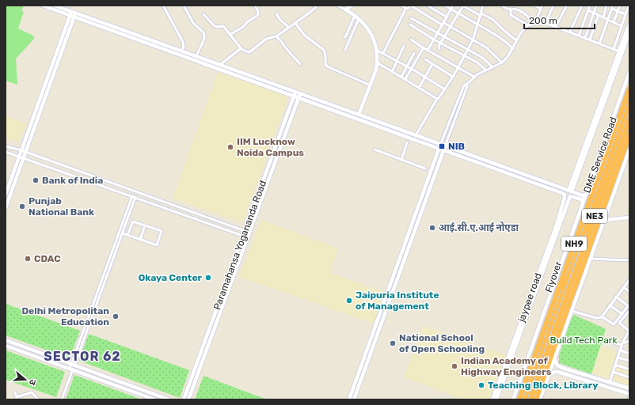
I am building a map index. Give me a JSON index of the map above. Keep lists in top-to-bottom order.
{
  "streets": {
    "highway": ["NE3", "NH9", "Flyover"],
    "street": ["DME Service Road", "Paramahansa Yogananda Road"]
  },
  "districts": ["SECTOR 62"],
  "parks": ["Build Tech Park"],
  "places": {
    "transit": ["NIB"],
    "other": [
      "IIM Lucknow Noida Campus",
      "Bank of India",
      "Punjab National Bank",
      "आई.सी.ए.आई नोएडा",
      "CDAC",
      "Okaya Center",
      "Jaipuria Institute of Management",
      "Delhi Metropolitan Education",
      "National School of Open Schooling",
      "Indian Academy of Highway Engineers",
      "Teaching Block, Library"
    ]
  },
  "scale_bar": "200 m",
  "north": "right"
}
